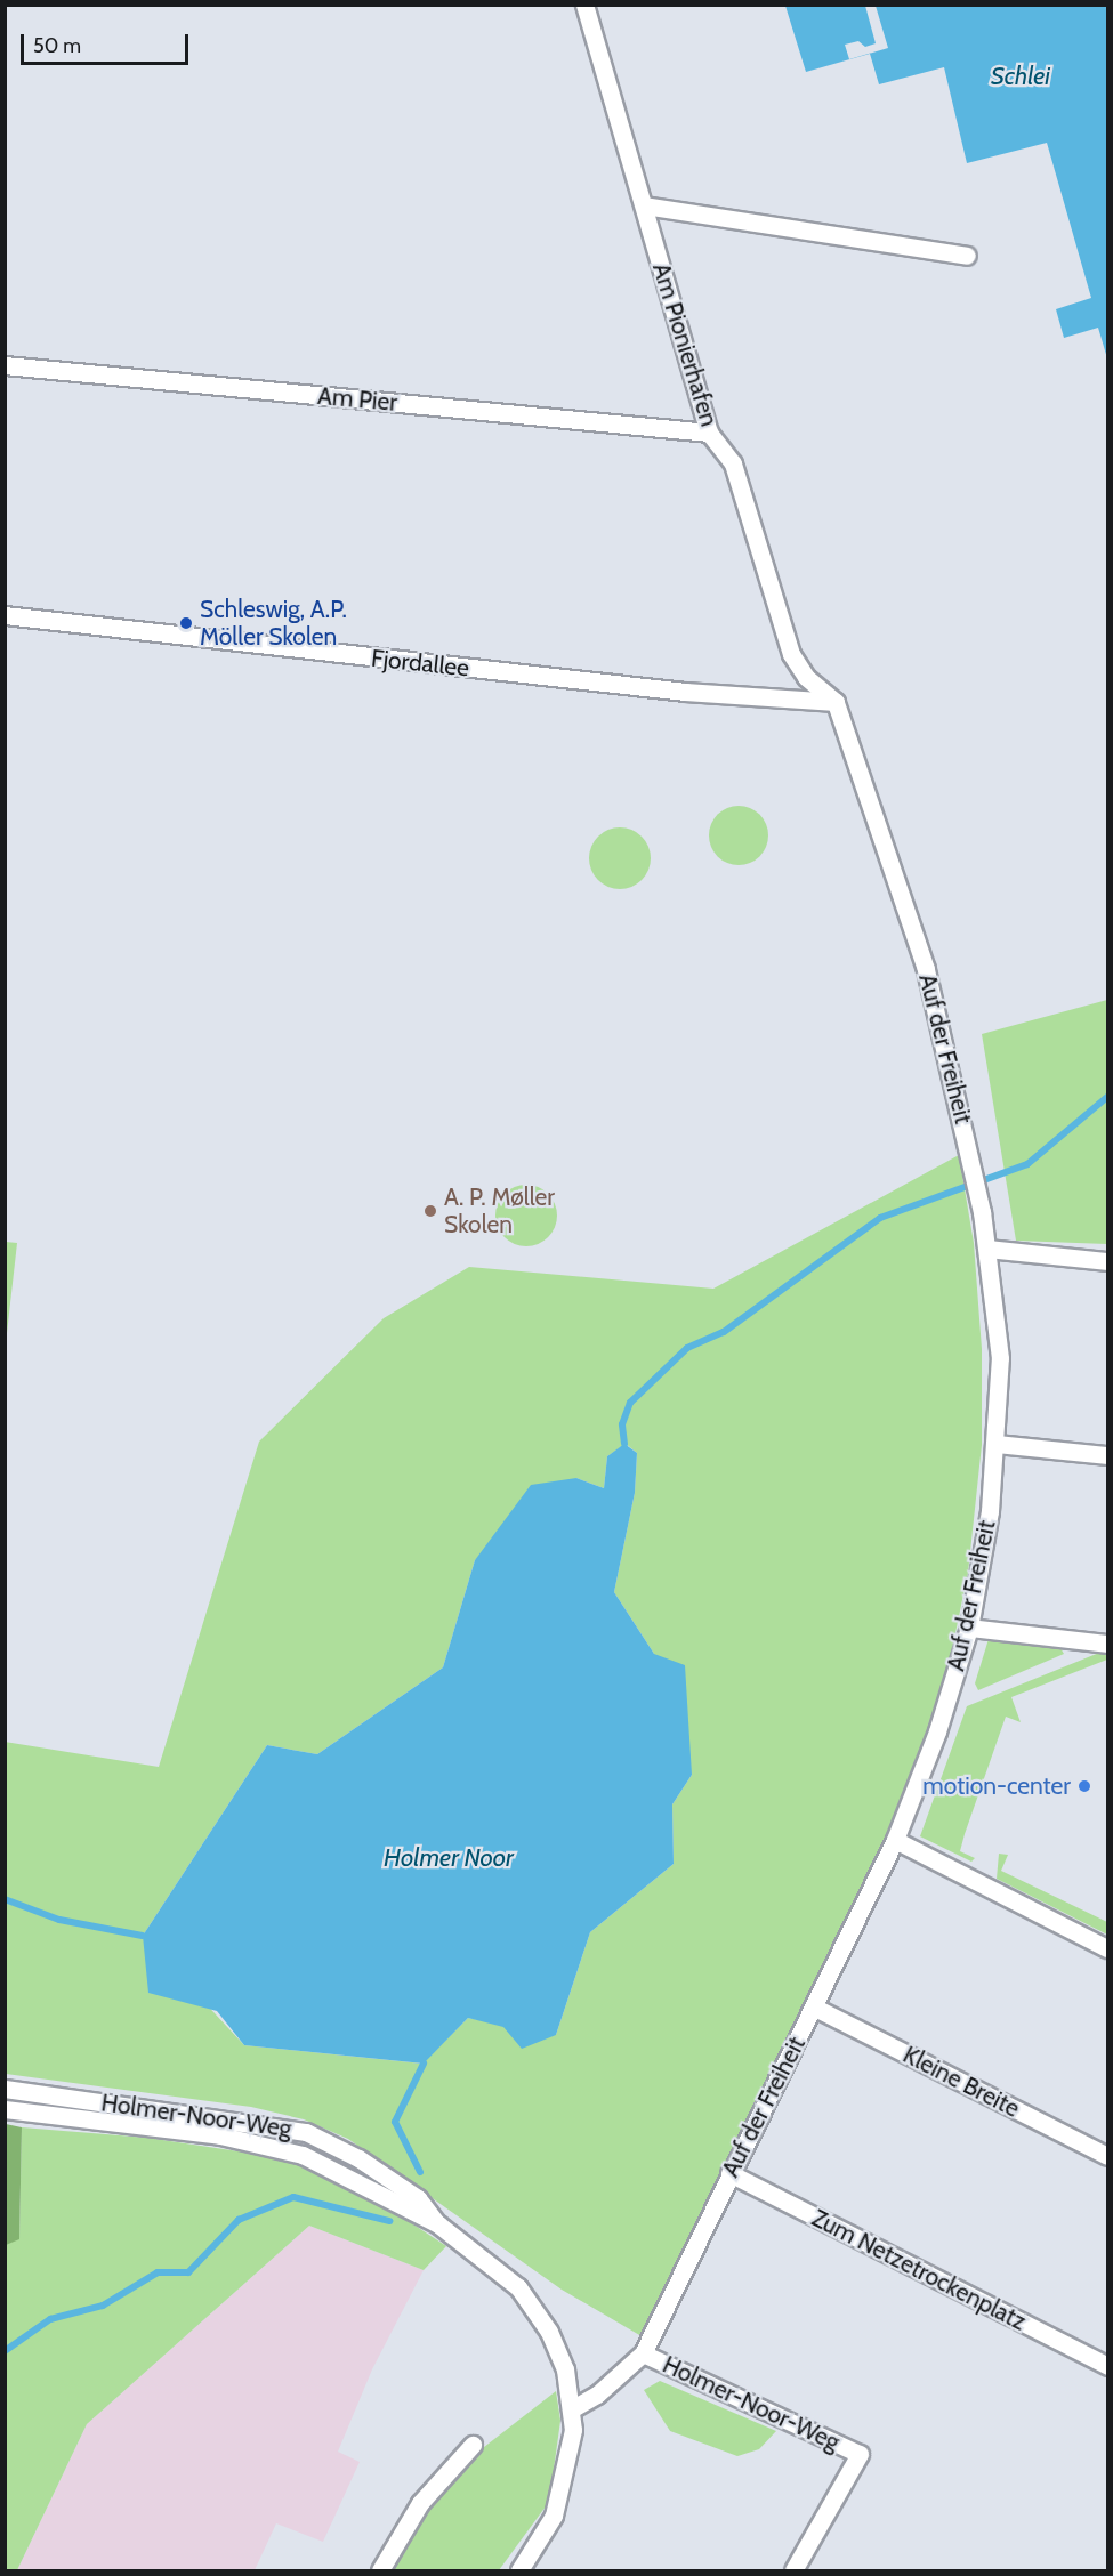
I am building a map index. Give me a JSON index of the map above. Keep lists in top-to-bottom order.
{
  "streets": {
    "street": [
      "Am Pionierhafen",
      "Am Pier",
      "Fjordallee",
      "Auf der Freiheit",
      "Kleine Breite",
      "Holmer-Noor-Weg",
      "Zum Netzetrockenplatz"
    ]
  },
  "crossings": [
    ["Am Pionierhafen", "Am Pier"],
    ["Am Pionierhafen", "Fjordallee"],
    ["Am Pionierhafen", "Auf der Freiheit"],
    ["Fjordallee", "Auf der Freiheit"],
    ["Auf der Freiheit", "Kleine Breite"],
    ["Auf der Freiheit", "Holmer-Noor-Weg"],
    ["Auf der Freiheit", "Zum Netzetrockenplatz"]
  ],
  "water": ["Schlei", "Holmer Noor"],
  "places": ["Schleswig, A.P. Möller Skolen", "A. P. Møller Skolen", "motion-center"],
  "scale_bar": "50 m"
}
